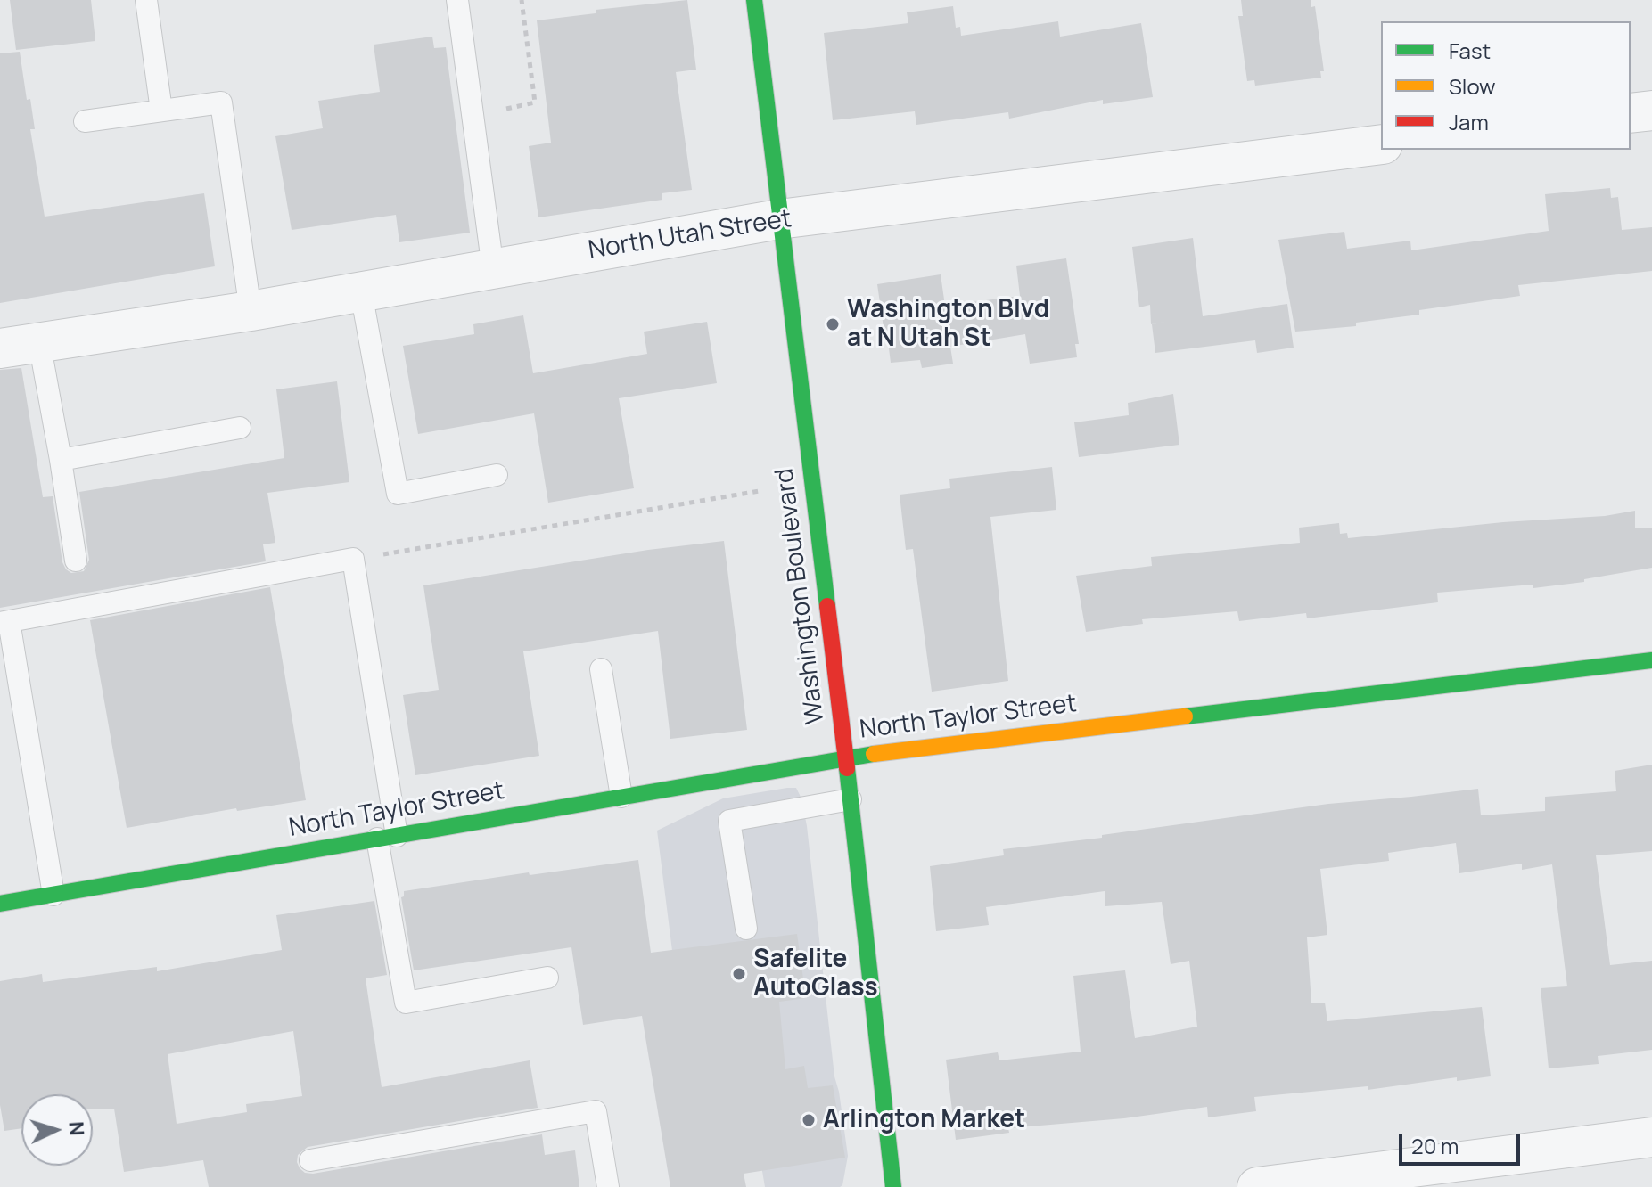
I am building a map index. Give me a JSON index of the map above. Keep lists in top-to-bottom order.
{
  "streets": {
    "street": ["North Utah Street", "Washington Boulevard", "North Taylor Street"]
  },
  "crossings": [
    ["North Utah Street", "Washington Boulevard"],
    ["Washington Boulevard", "North Taylor Street"]
  ],
  "places": ["Washington Blvd at N Utah St", "Safelite AutoGlass", "Arlington Market"],
  "legend": ["Fast", "Slow", "Jam"],
  "scale_bar": "20 m",
  "north": "right"
}
